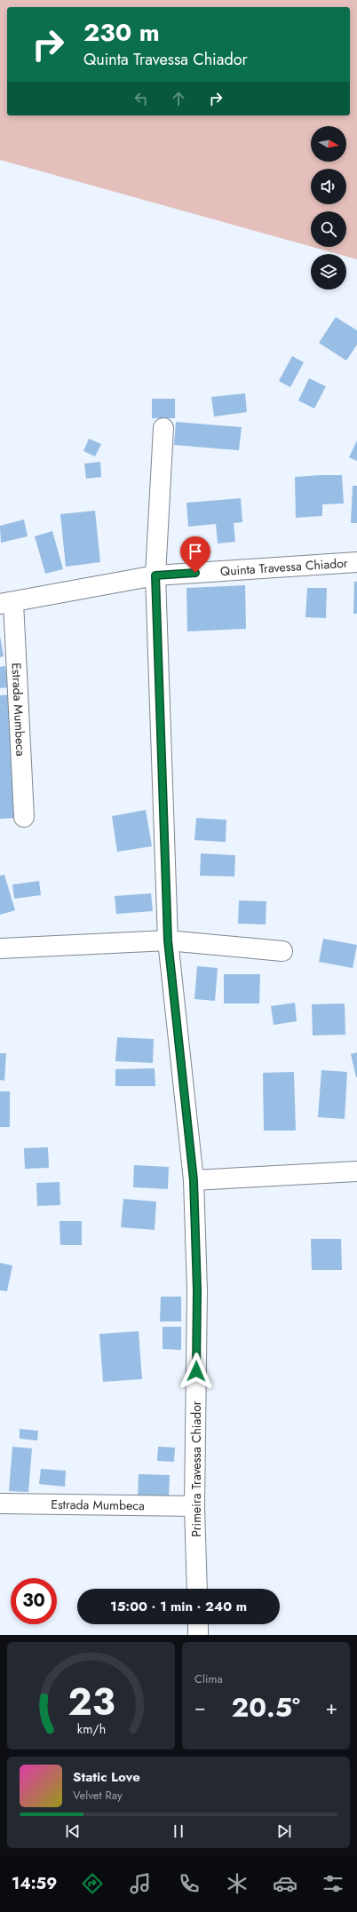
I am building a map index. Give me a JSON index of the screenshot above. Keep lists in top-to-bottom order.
{
  "streets": {
    "street": ["Quinta Travessa Chiador", "Estrada Mumbeca", "Primeira Travessa Chiador"]
  },
  "crossings": [
    ["Quinta Travessa Chiador", "Estrada Mumbeca"],
    ["Quinta Travessa Chiador", "Primeira Travessa Chiador"],
    ["Estrada Mumbeca", "Primeira Travessa Chiador"]
  ],
  "north": "right",
  "page": {
    "turn": ["230 m", "Quinta Travessa Chiador"],
    "limit": "30",
    "trip": "15:00 · 1 min · 240 m",
    "tile": "Clima",
    "heat": ["−", "20.5°", "+"],
    "song": ["Static Love", "Velvet Ray"],
    "tabs": "14:59",
    "gauge": ["23", "km/h"]
  }
}
